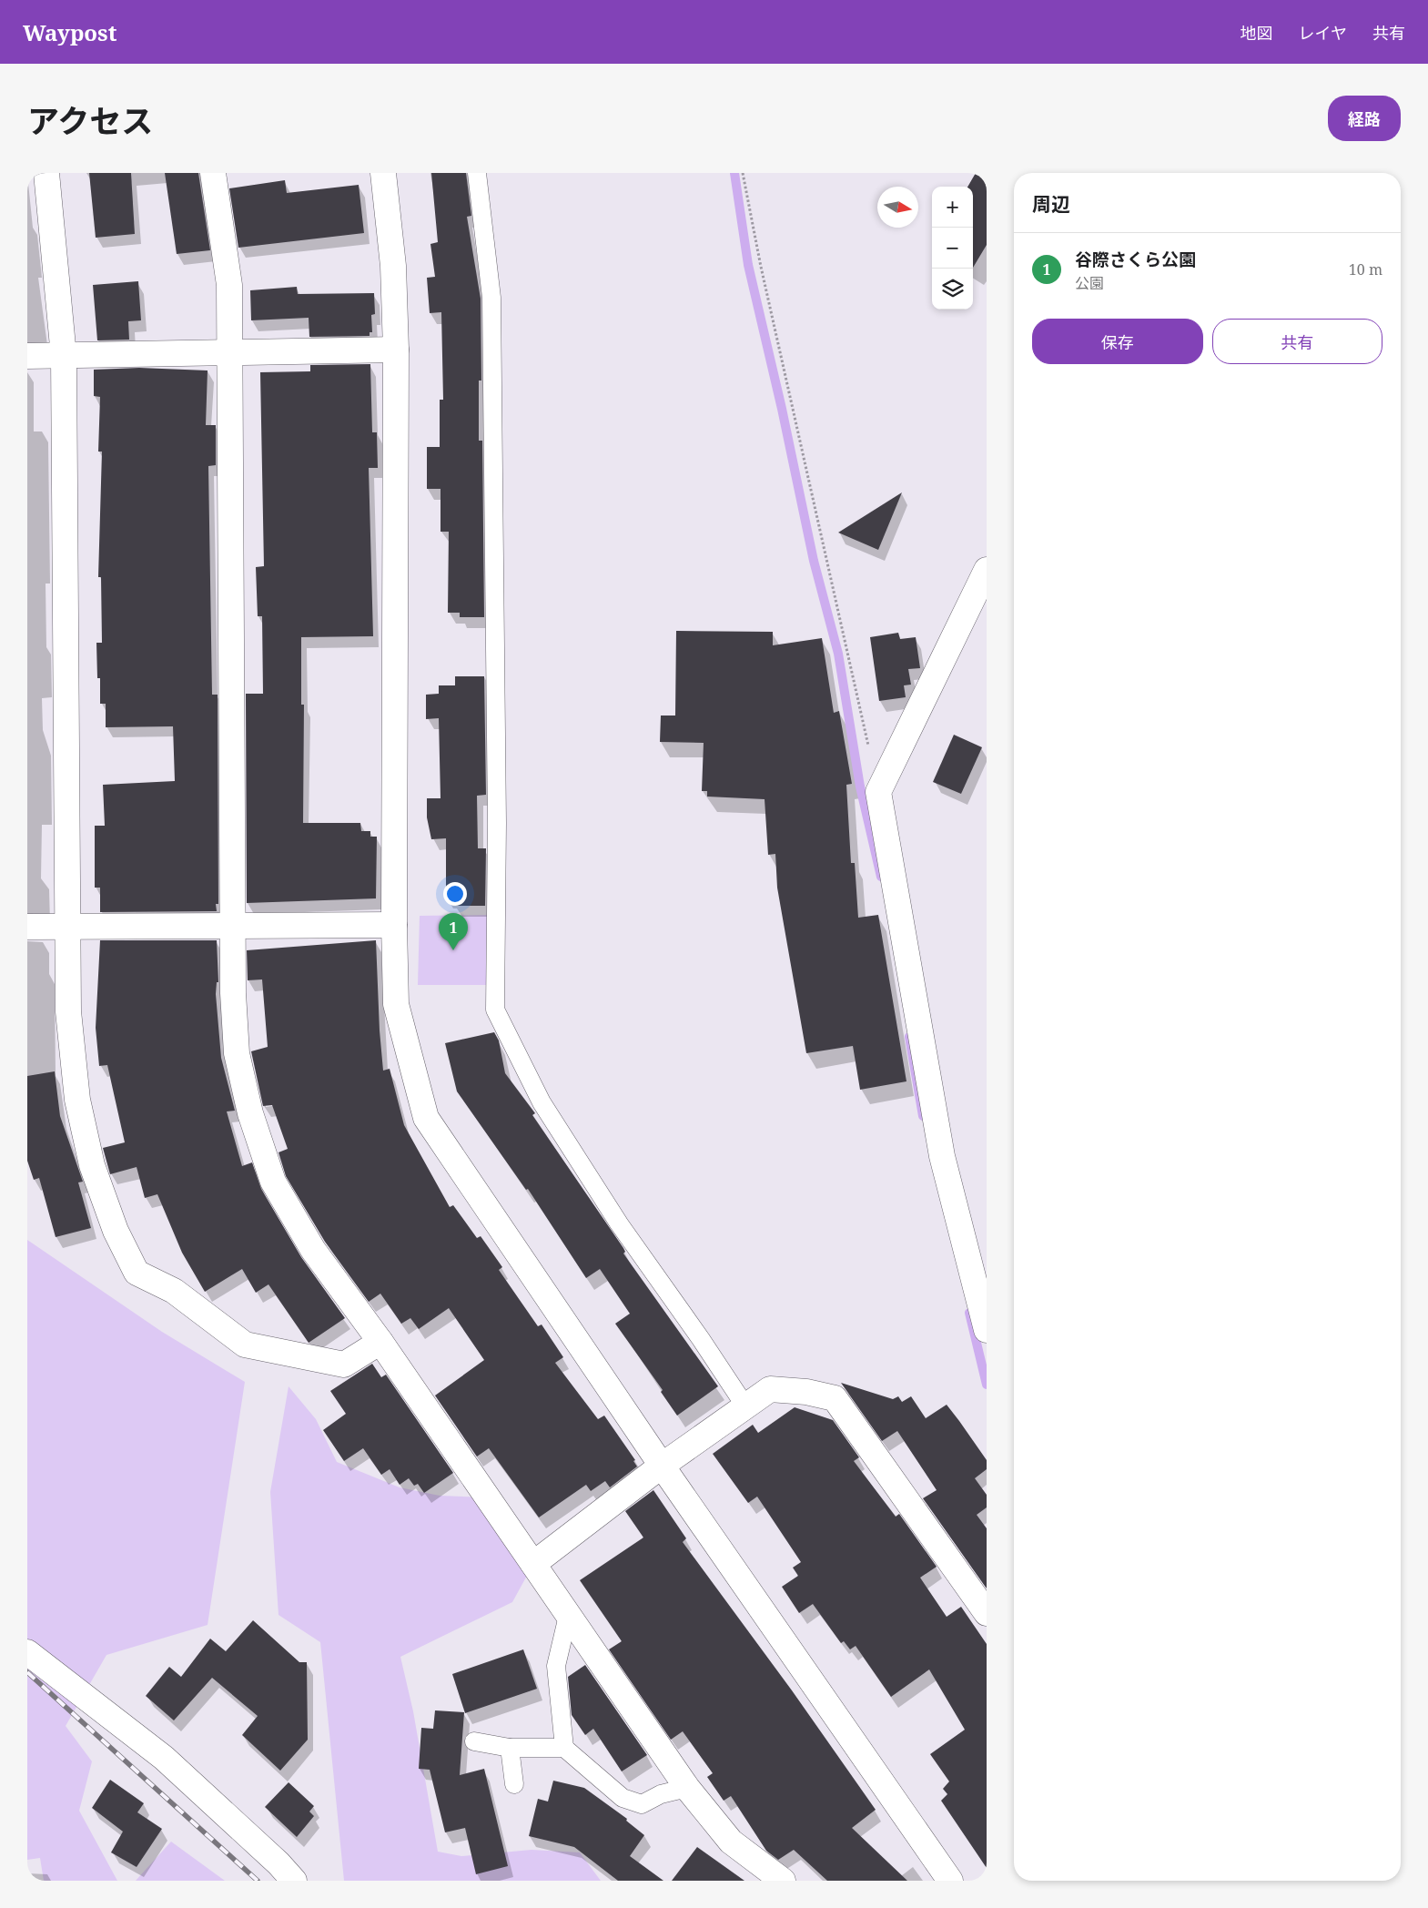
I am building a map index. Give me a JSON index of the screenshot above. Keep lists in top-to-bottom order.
{
  "north": "right",
  "page": {
    "header": "Waypost",
    "nav": ["地図", "レイヤ", "共有"],
    "title": "アクセス",
    "buttons": [
      "経路",
      ["保存", "共有"]
    ],
    "heading": "周辺",
    "map_buttons": ["+", "−"],
    "list": [
      {
        "mark": "1",
        "name": "谷際さくら公園",
        "note": "公園",
        "value": "10 m"
      }
    ],
    "pins": "1"
  }
}
